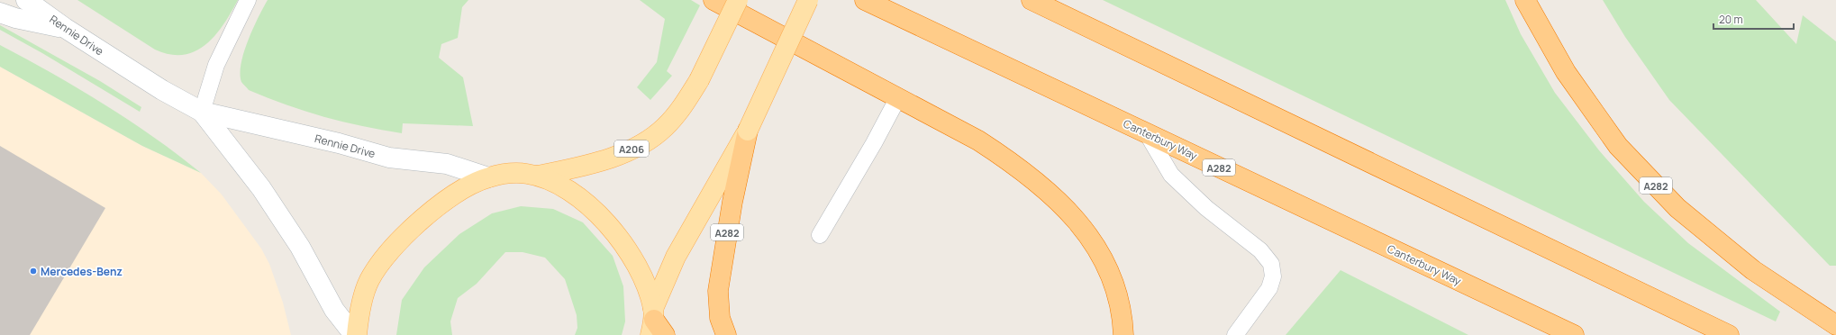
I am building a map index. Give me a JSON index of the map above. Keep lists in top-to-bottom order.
{
  "streets": {
    "highway": ["Canterbury Way", "A282"],
    "main road": ["A206"],
    "street": ["Rennie Drive"]
  },
  "places": ["Mercedes-Benz"],
  "scale_bar": "20 m"
}
